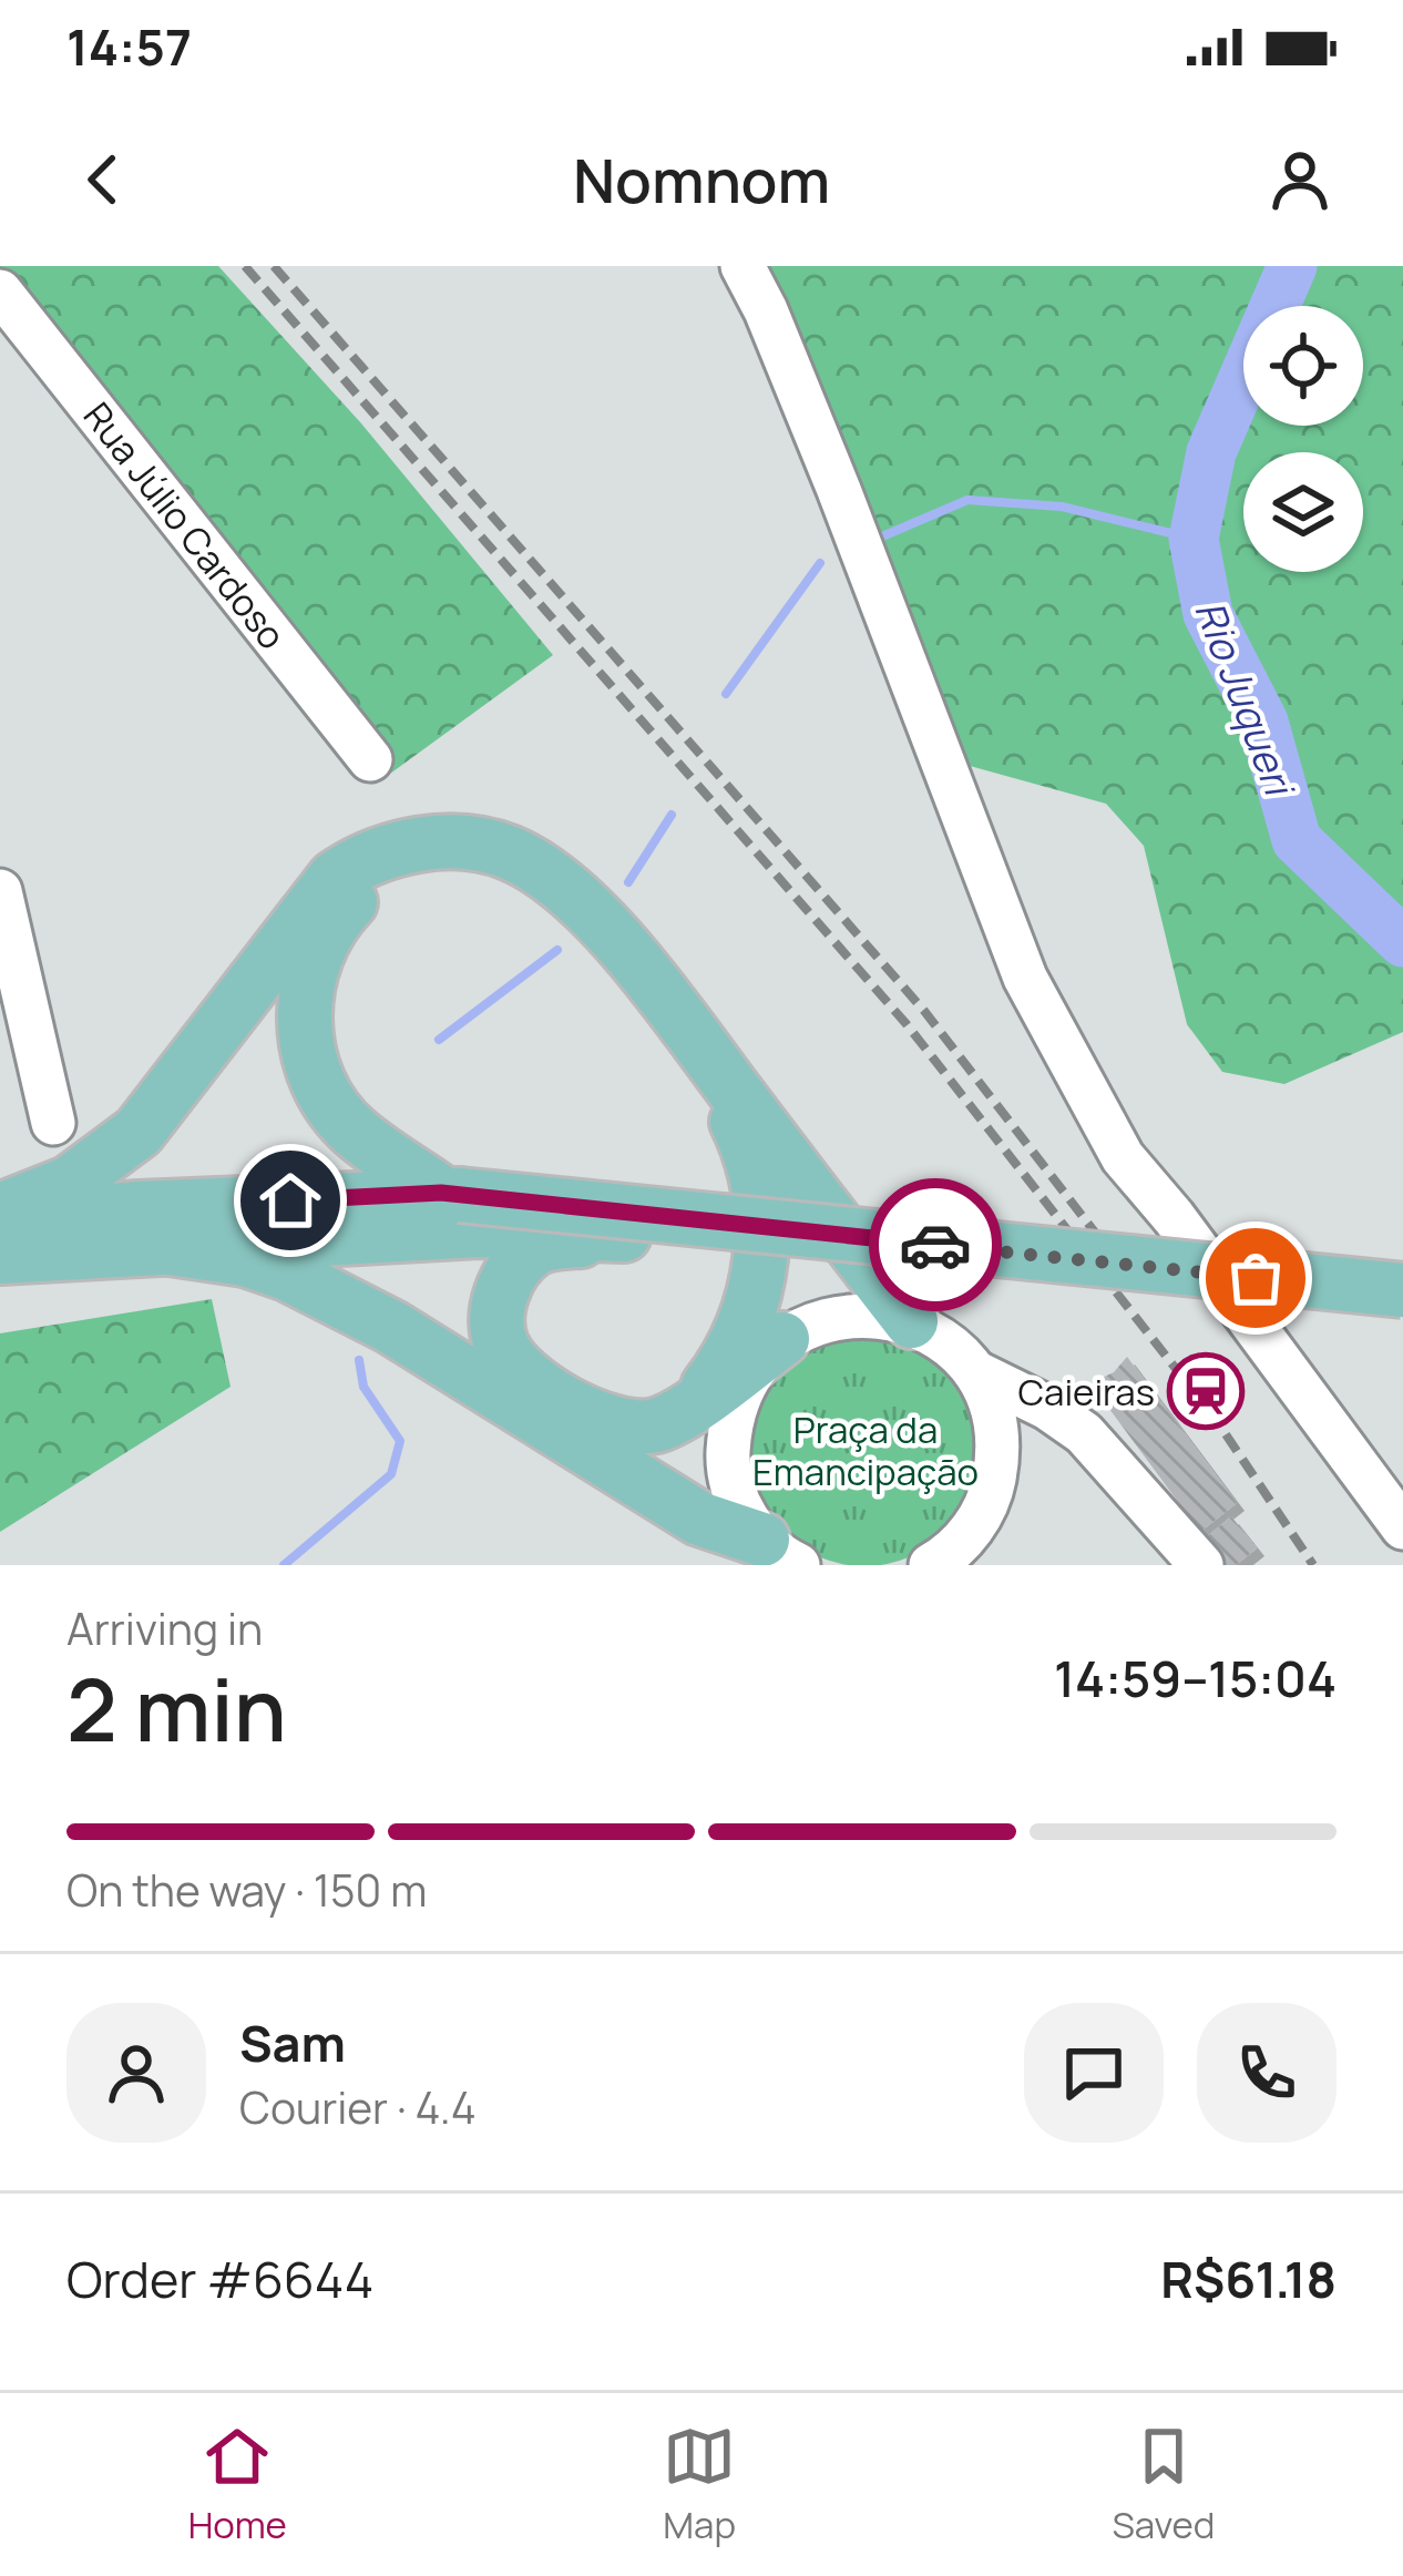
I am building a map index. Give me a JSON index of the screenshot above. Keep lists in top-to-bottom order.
{
  "streets": {
    "street": ["Rua Júlio Cardoso"]
  },
  "water": ["Rio Juqueri"],
  "parks": ["Praça da Emancipação"],
  "places": {
    "station": ["Caieiras"]
  },
  "page": {
    "status": "14:57",
    "header": "Nomnom",
    "heading": ["2 min", "Arriving in", "14:59–15:04"],
    "panel": [
      "Sam",
      "Courier · 4.4",
      "Order #6644",
      "R$61.18"
    ],
    "bar": "On the way · 150 m",
    "tabs": ["Home", "Map", "Saved"]
  }
}
